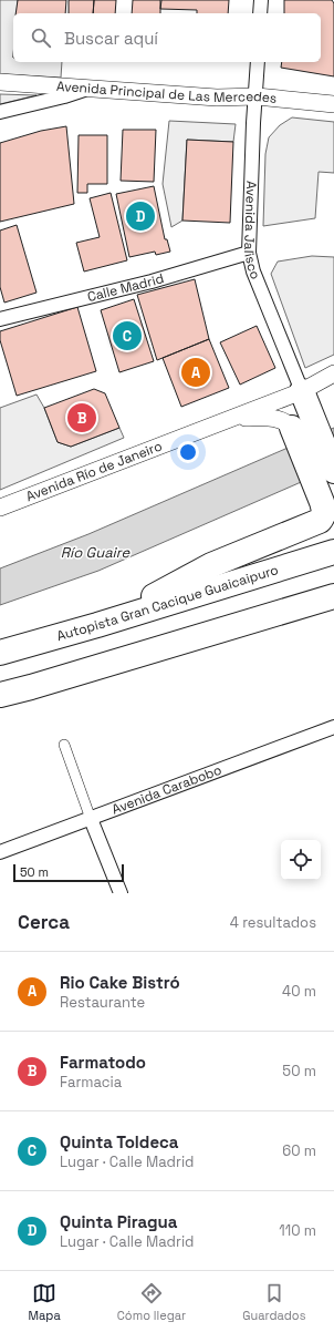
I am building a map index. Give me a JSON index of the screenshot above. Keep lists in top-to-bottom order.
{
  "streets": {
    "highway": ["Autopista Gran Cacique Guaicaipuro"],
    "street": [
      "Avenida Principal de Las Mercedes",
      "Avenida Jalisco",
      "Calle Madrid",
      "Avenida Río de Janeiro",
      "Avenida Carabobo"
    ]
  },
  "crossings": [
    ["Avenida Principal de Las Mercedes", "Avenida Jalisco"],
    ["Avenida Jalisco", "Calle Madrid"],
    ["Avenida Jalisco", "Avenida Río de Janeiro"]
  ],
  "water": ["Río Guaire"],
  "scale_bar": "50 m",
  "page": {
    "search": "Buscar aquí",
    "pins": [
      "D",
      "C",
      "A",
      "B"
    ],
    "scale": "50 m",
    "heading": ["Cerca", "4 resultados"],
    "list": [
      {
        "mark": "A",
        "name": "Rio Cake Bistró",
        "note": "Restaurante",
        "value": "40 m"
      },
      {
        "mark": "B",
        "name": "Farmatodo",
        "note": "Farmacia",
        "value": "50 m"
      },
      {
        "mark": "C",
        "name": "Quinta Toldeca",
        "note": "Lugar · Calle Madrid",
        "value": "60 m"
      },
      {
        "mark": "D",
        "name": "Quinta Piragua",
        "note": "Lugar · Calle Madrid",
        "value": "110 m"
      }
    ],
    "nav": ["Mapa", "Cómo llegar", "Guardados"]
  }
}
